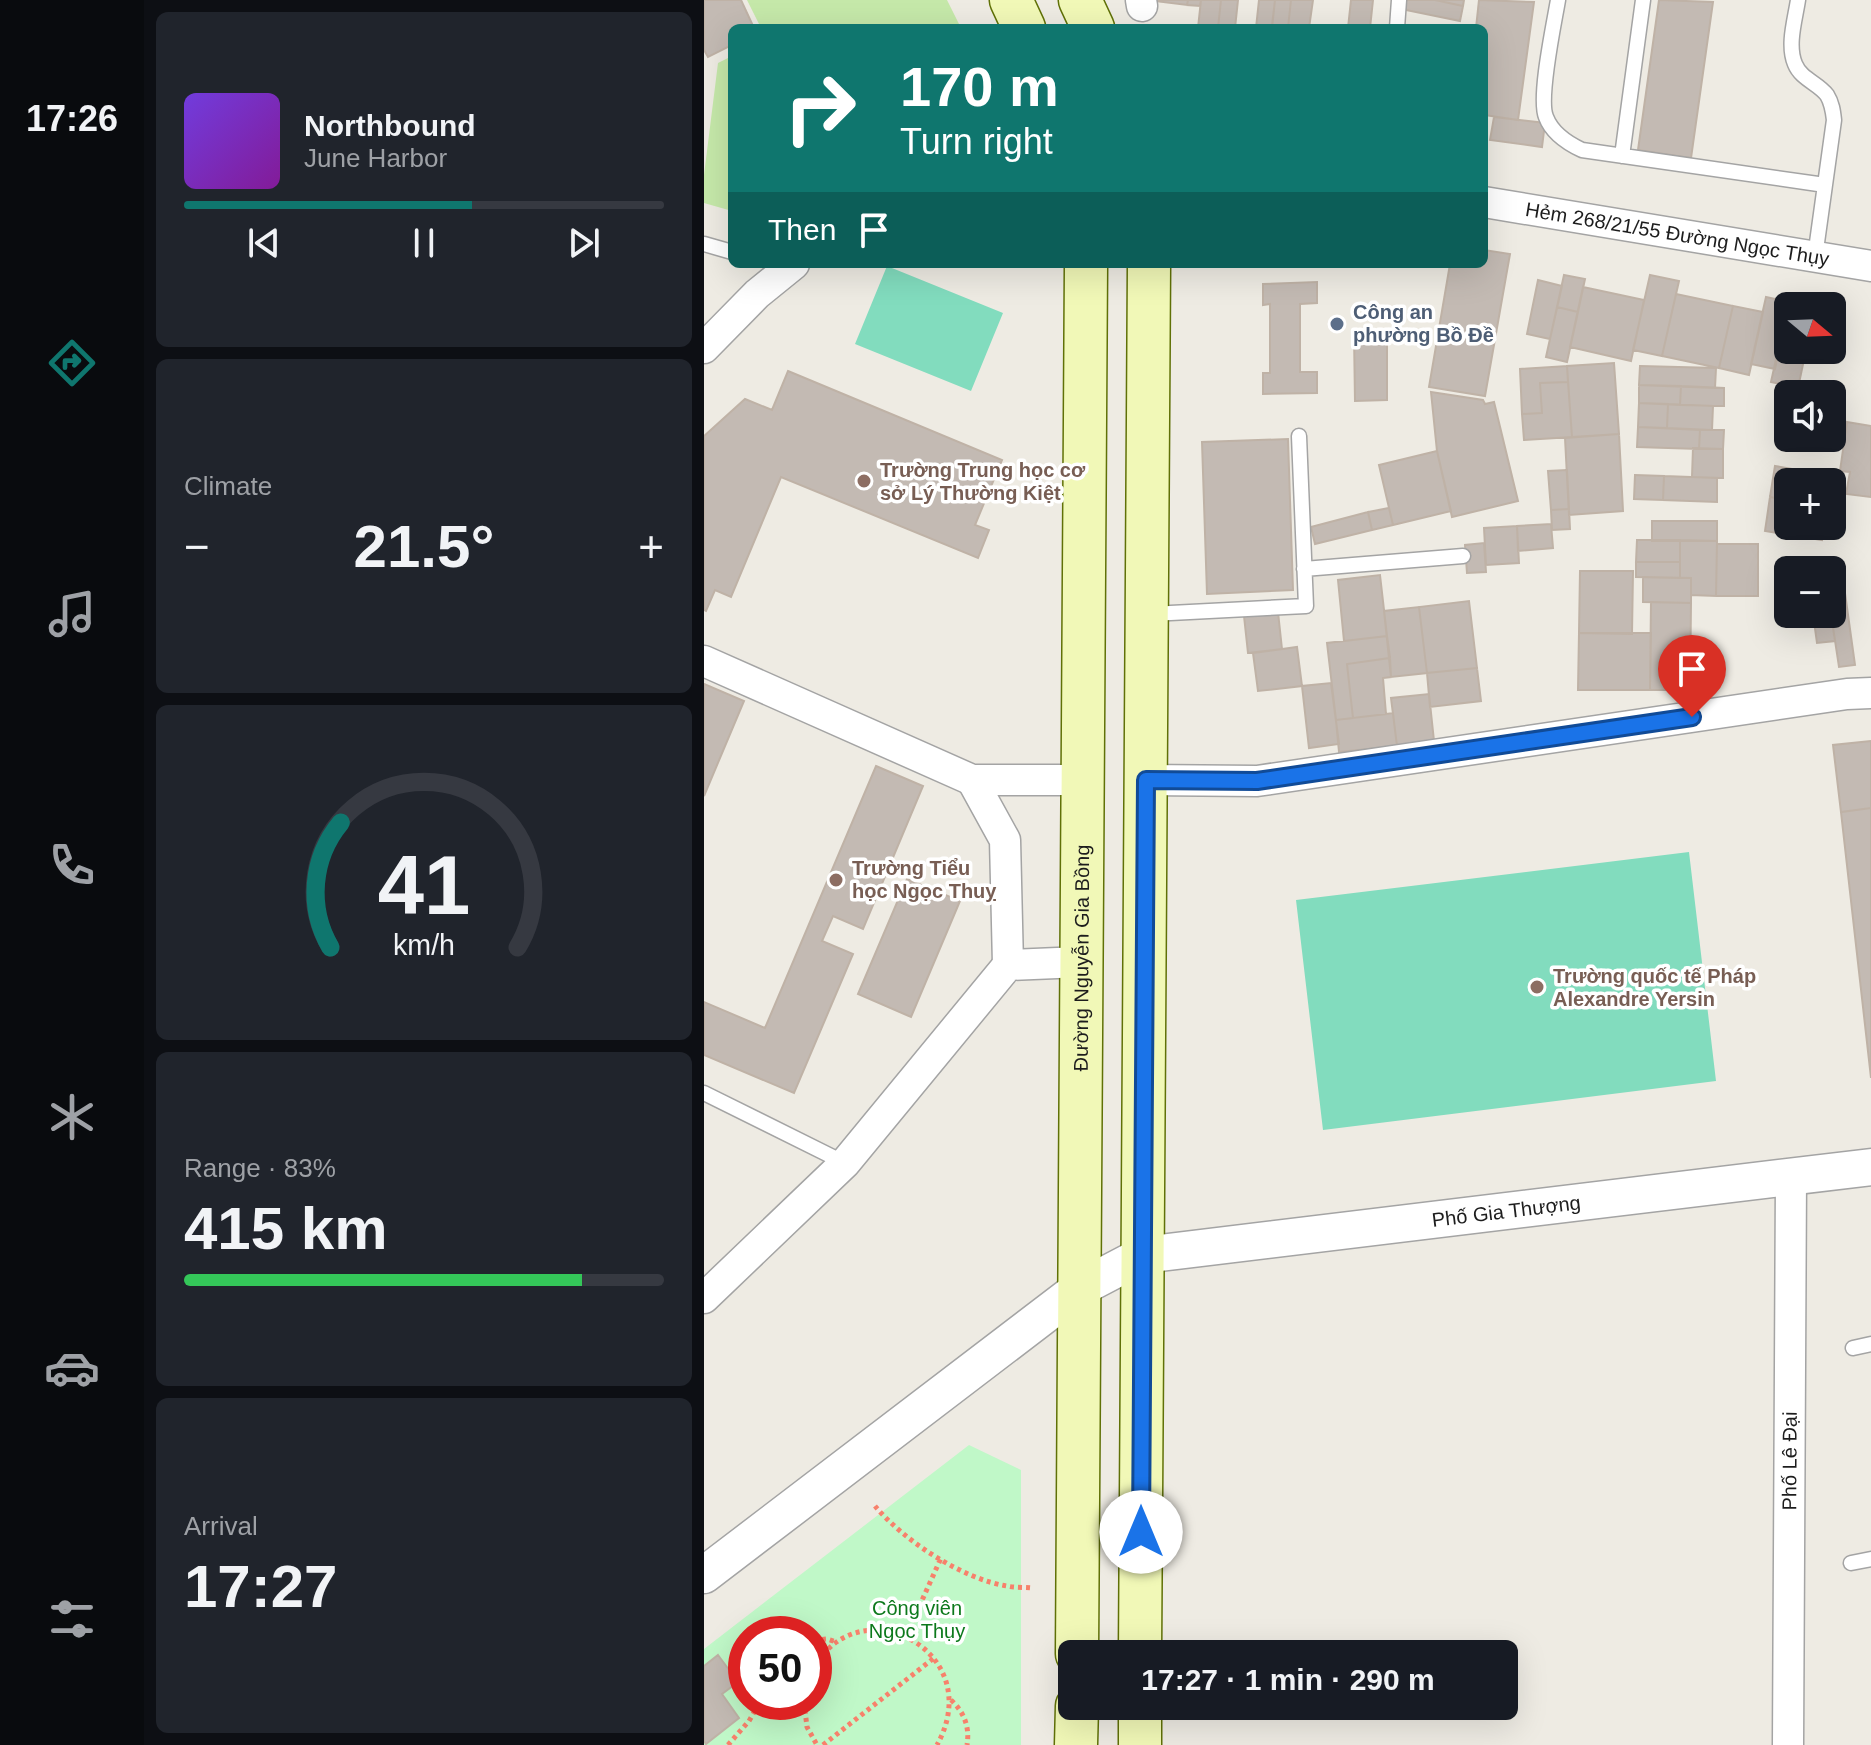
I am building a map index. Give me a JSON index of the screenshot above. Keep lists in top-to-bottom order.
{
  "streets": {
    "main road": ["Đường Nguyễn Gia Bồng"],
    "street": ["Hẻm 268/21/55 Đường Ngọc Thụy", "Phố Gia Thượng", "Phố Lê Đại"]
  },
  "crossings": [
    ["Phố Gia Thượng", "Phố Lê Đại"]
  ],
  "parks": ["Công viên Ngọc Thụy"],
  "places": [
    "Công an phường Bồ Đề",
    "Trường Trung học cơ sở Lý Thường Kiệt",
    "Trường Tiểu học Ngọc Thuỵ",
    "Trường quốc tế Pháp Alexandre Yersin"
  ],
  "north": "right",
  "page": {
    "tabs": "17:26",
    "turn": ["170 m", "Turn right"],
    "song": ["Northbound", "June Harbor"],
    "then": "Then",
    "map_buttons": ["+", "−"],
    "tile": [
      "Climate",
      ["Range · 83%", "415 km"],
      ["Arrival", "17:27"]
    ],
    "heat": ["−", "21.5°", "+"],
    "limit": "50",
    "trip": "17:27 · 1 min · 290 m",
    "gauge": ["41", "km/h"]
  }
}
